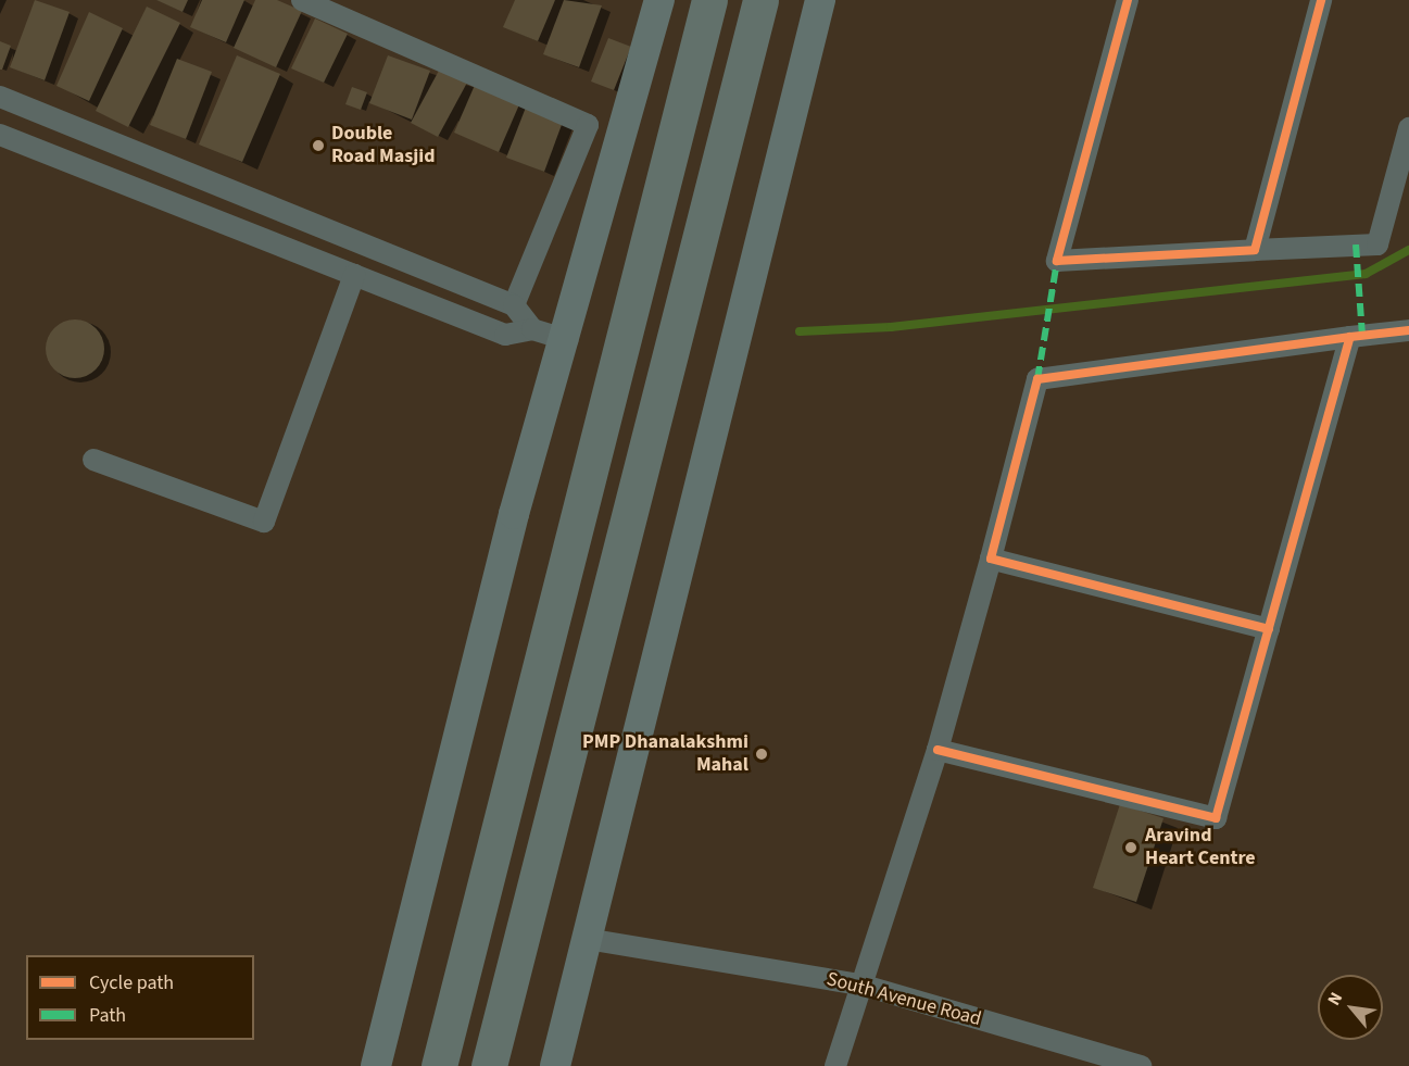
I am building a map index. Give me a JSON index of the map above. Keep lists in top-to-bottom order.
{
  "streets": {
    "street": ["South Avenue Road"]
  },
  "places": ["Double Road Masjid", "PMP Dhanalakshmi Mahal", "Aravind Heart Centre"],
  "legend": ["Cycle path", "Path"],
  "north": "top left"
}
